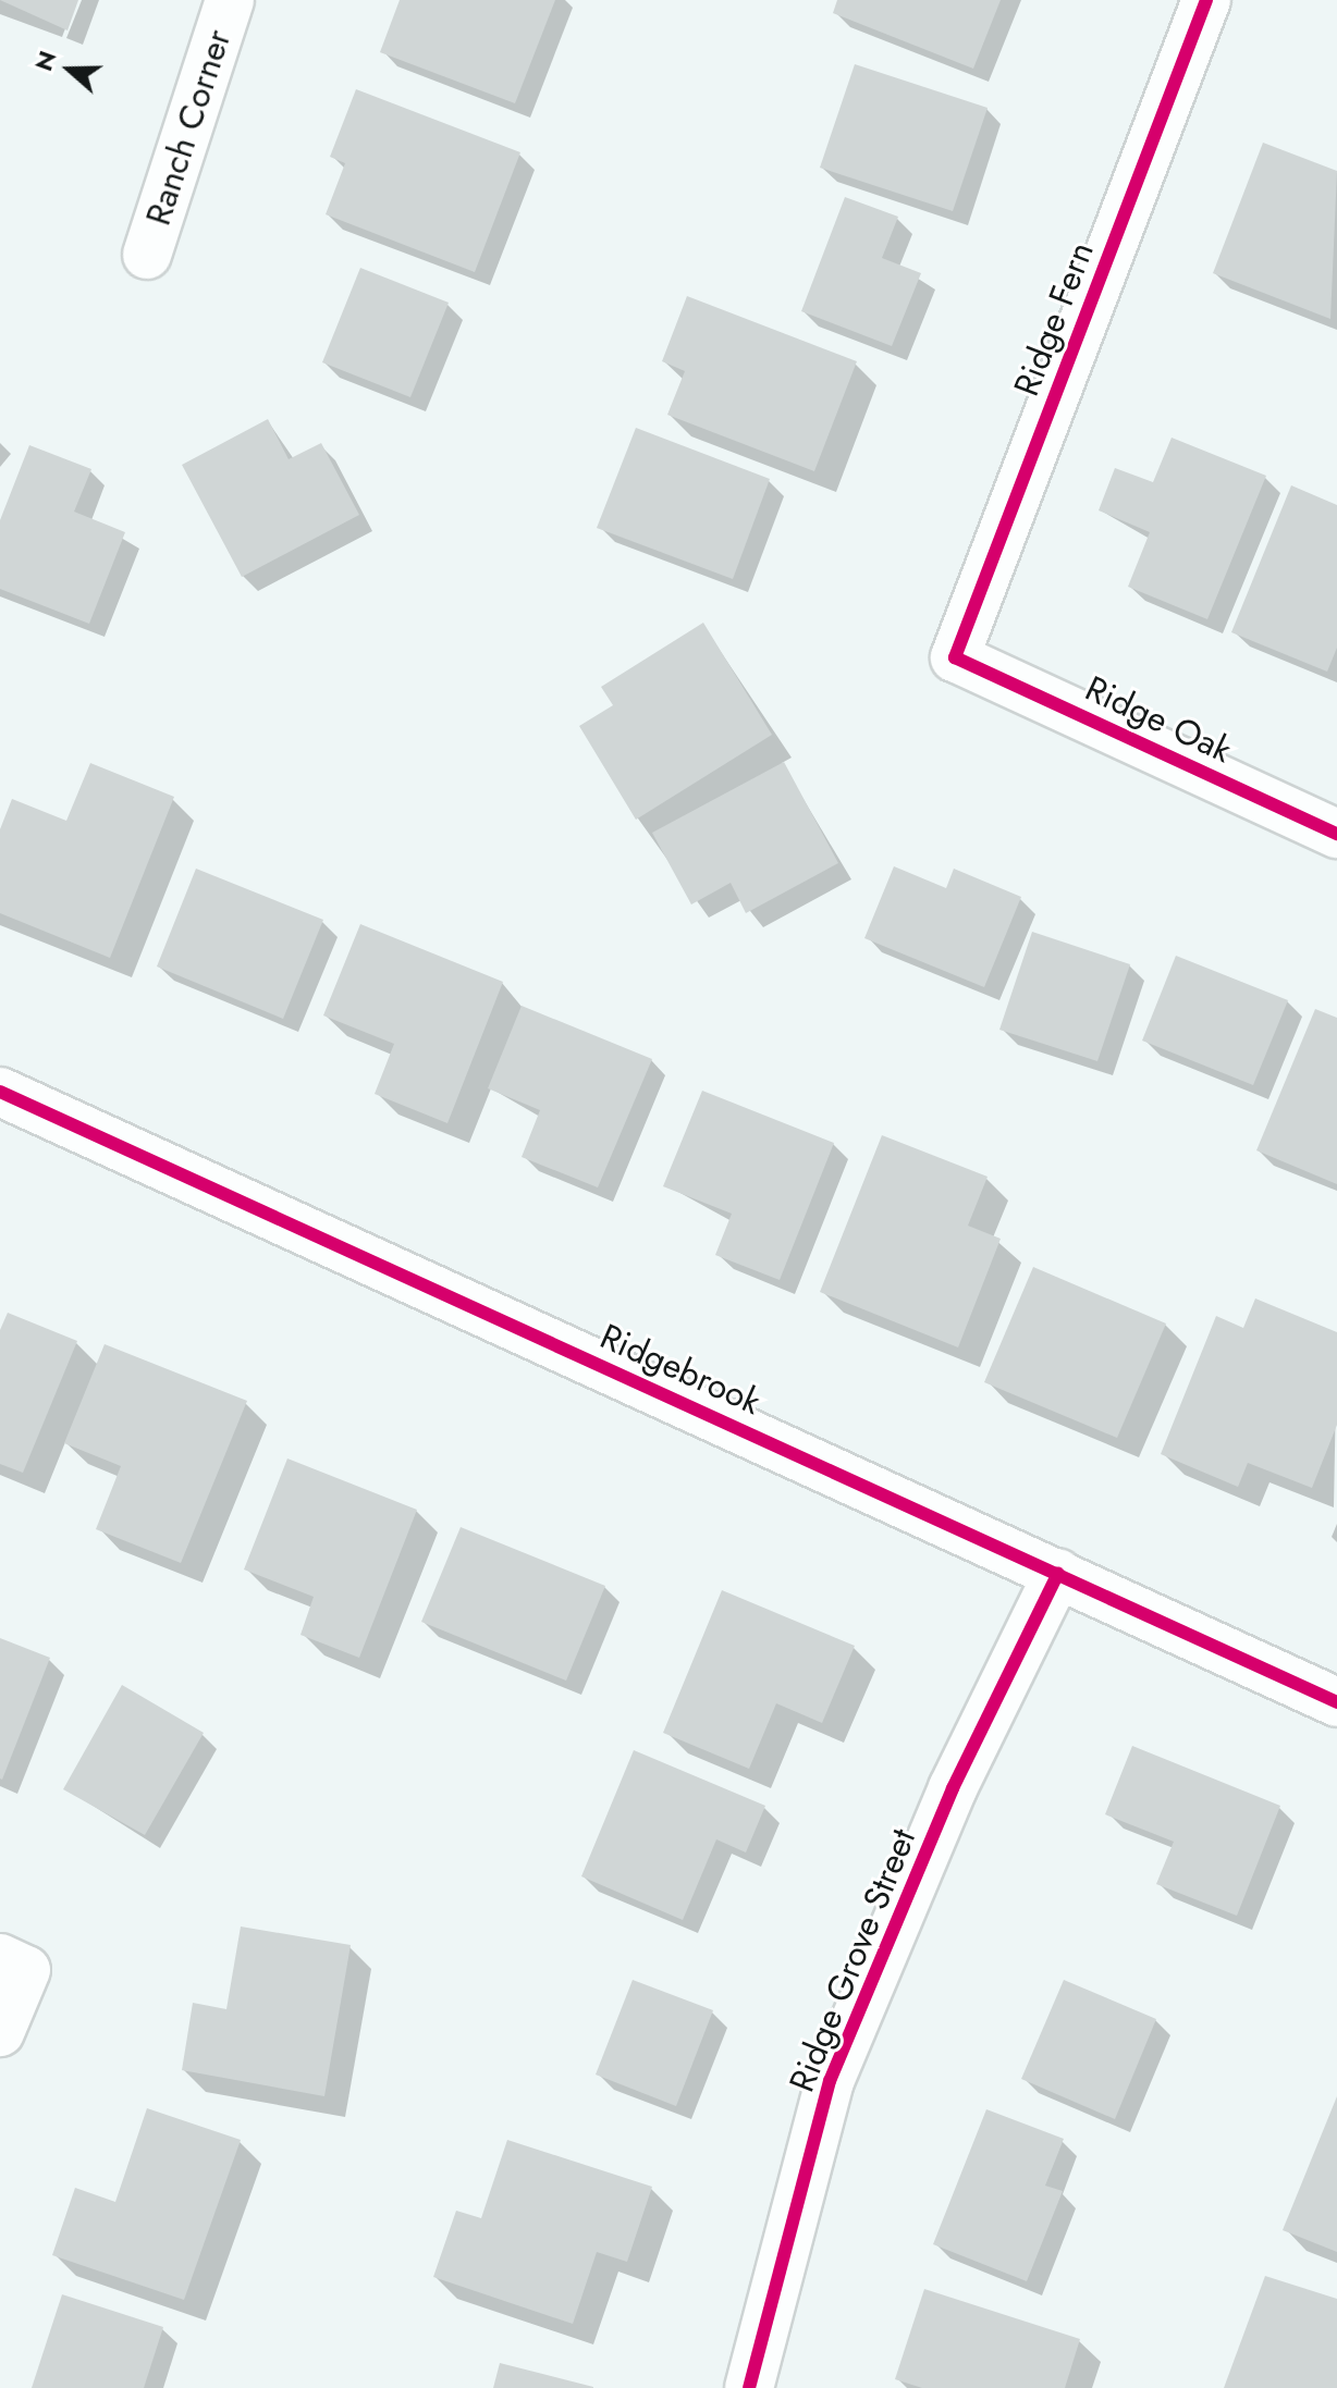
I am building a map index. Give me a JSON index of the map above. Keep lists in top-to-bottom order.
{
  "streets": {
    "street": [
      "Ranch Corner",
      "Ridge Fern",
      "Ridge Oak",
      "Ridgebrook",
      "Ridge Grove Street"
    ]
  },
  "crossings": [
    ["Ridge Fern", "Ridge Oak"],
    ["Ridgebrook", "Ridge Grove Street"]
  ],
  "north": "left"
}
